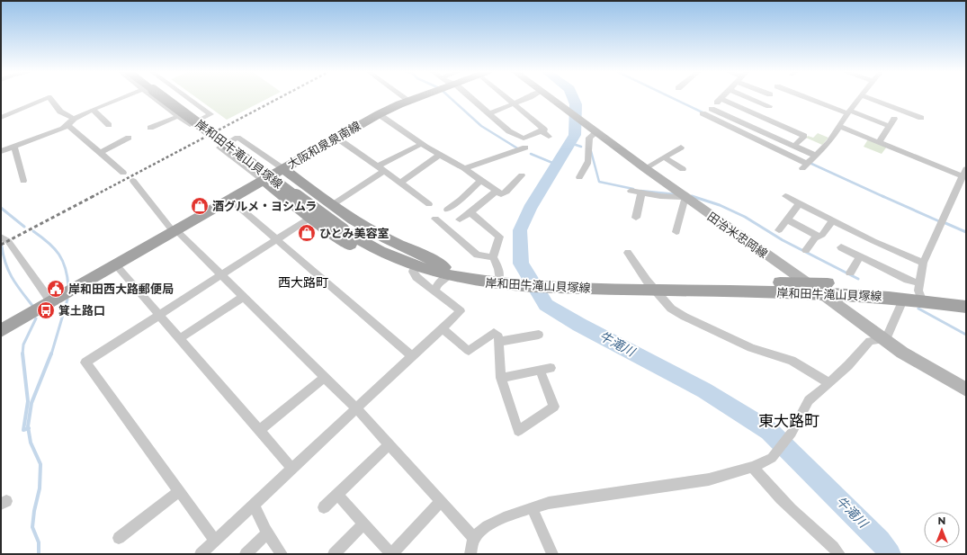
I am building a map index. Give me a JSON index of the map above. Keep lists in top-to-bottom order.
{
  "streets": {
    "main road": ["大阪和泉泉南線", "岸和田牛滝山貝塚線", "田治米忠岡線"]
  },
  "crossings": [
    ["岸和田牛滝山貝塚線", "田治米忠岡線"]
  ],
  "districts": ["西大路町", "東大路町"],
  "water": ["牛滝川"],
  "places": {
    "shop": ["酒グルメ・ヨシムラ", "ひとみ美容室"],
    "public building": ["岸和田西大路郵便局"],
    "bus stop": ["箕土路口"]
  },
  "north": "top"
}
